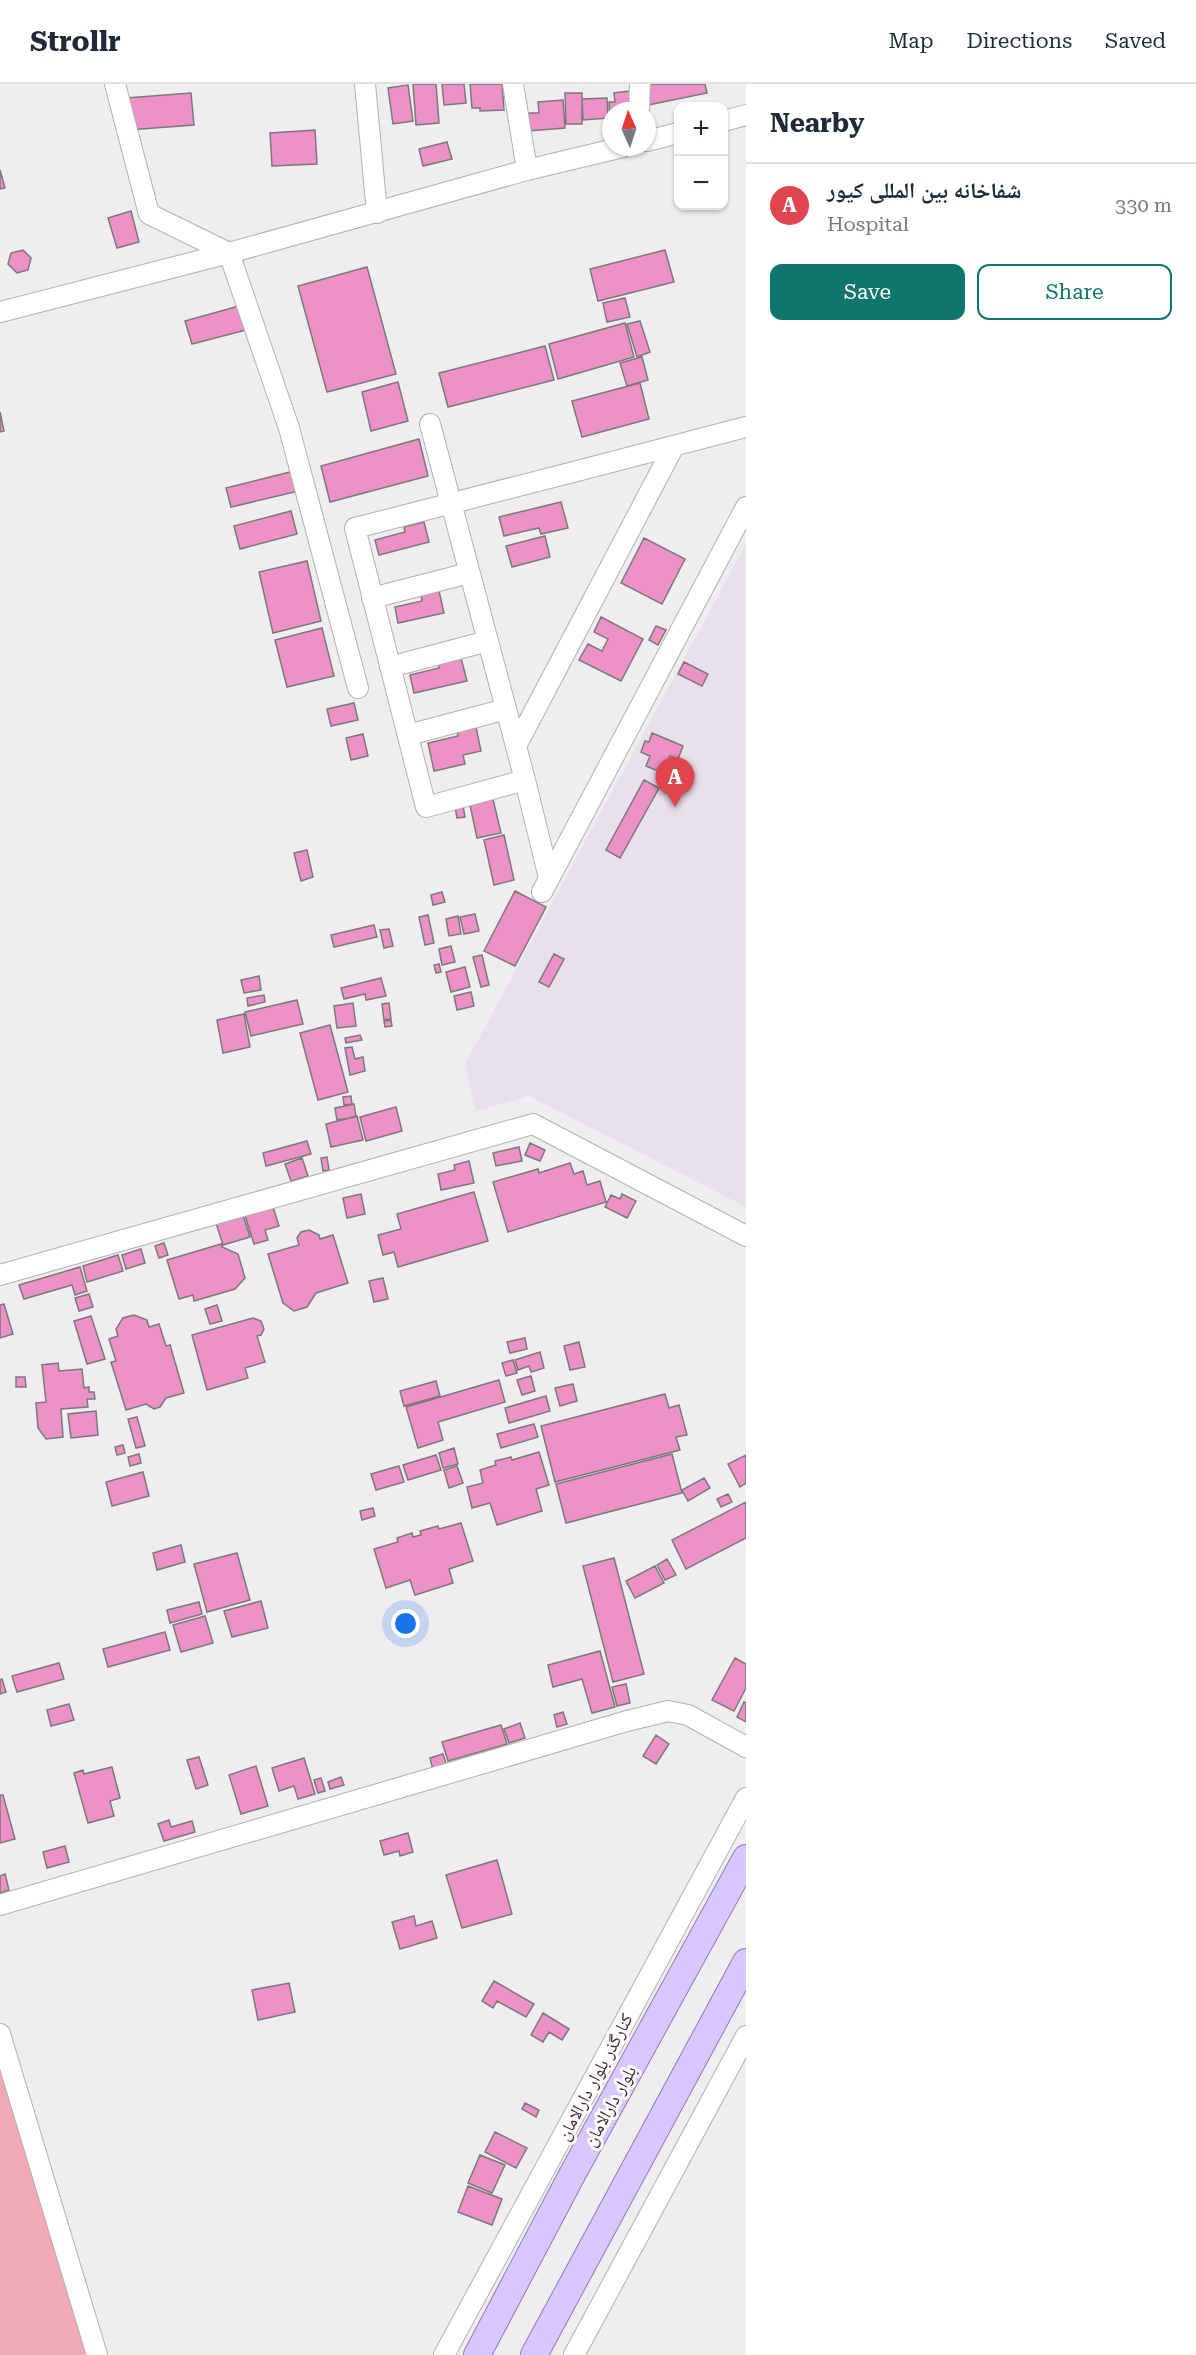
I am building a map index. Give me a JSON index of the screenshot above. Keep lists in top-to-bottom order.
{
  "streets": {
    "main road": ["بلوار دارالامان"],
    "street": ["کنارگذر بلوار دارالامان"]
  },
  "north": "top",
  "page": {
    "header": "Strollr",
    "nav": ["Map", "Directions", "Saved"],
    "heading": "Nearby",
    "map_buttons": ["+", "−"],
    "list": [
      {
        "mark": "A",
        "name": "شفاخانه بین المللی کیور",
        "note": "Hospital",
        "value": "330 m"
      }
    ],
    "buttons": ["Save", "Share"],
    "pins": "A"
  }
}
